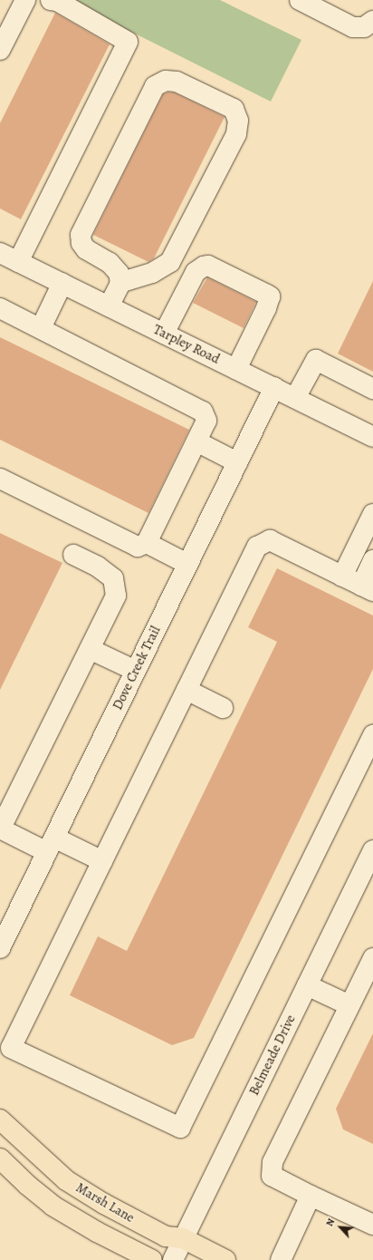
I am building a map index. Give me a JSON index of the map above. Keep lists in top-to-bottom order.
{
  "streets": {
    "main road": ["Marsh Lane"],
    "street": ["Tarpley Road", "Dove Creek Trail", "Belmeade Drive"]
  },
  "crossings": [
    ["Tarpley Road", "Dove Creek Trail"],
    ["Belmeade Drive", "Marsh Lane"]
  ],
  "north": "top left"
}
